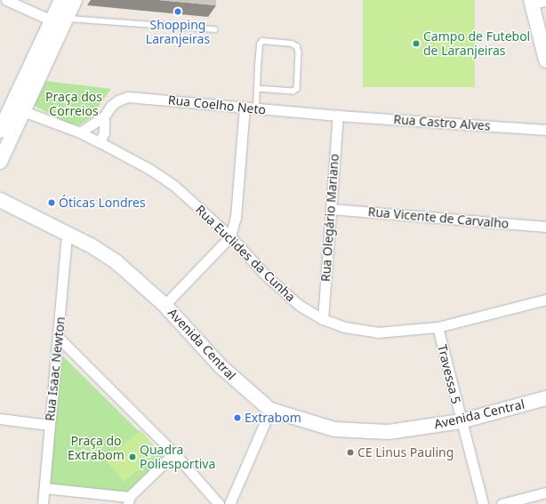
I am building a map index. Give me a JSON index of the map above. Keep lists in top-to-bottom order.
{
  "streets": {
    "street": [
      "Rua Coelho Neto",
      "Rua Castro Alves",
      "Rua Olegário Mariano",
      "Rua Vicente de Carvalho",
      "Rua Euclides da Cunha",
      "Avenida Central",
      "Rua Isaac Newton",
      "Travessa 5"
    ]
  },
  "crossings": [
    ["Rua Coelho Neto", "Rua Castro Alves"],
    ["Rua Coelho Neto", "Rua Olegário Mariano"],
    ["Rua Coelho Neto", "Rua Euclides da Cunha"],
    ["Rua Castro Alves", "Rua Olegário Mariano"],
    ["Rua Olegário Mariano", "Rua Vicente de Carvalho"],
    ["Rua Olegário Mariano", "Rua Euclides da Cunha"],
    ["Rua Euclides da Cunha", "Travessa 5"],
    ["Avenida Central", "Rua Isaac Newton"],
    ["Avenida Central", "Travessa 5"]
  ],
  "parks": ["Praça dos Correios", "Praça do Extrabom"],
  "places": [
    "Shopping Laranjeiras",
    "Campo de Futebol de Laranjeiras",
    "Óticas Londres",
    "Extrabom",
    "CE Linus Pauling",
    "Quadra Poliesportiva"
  ]
}
